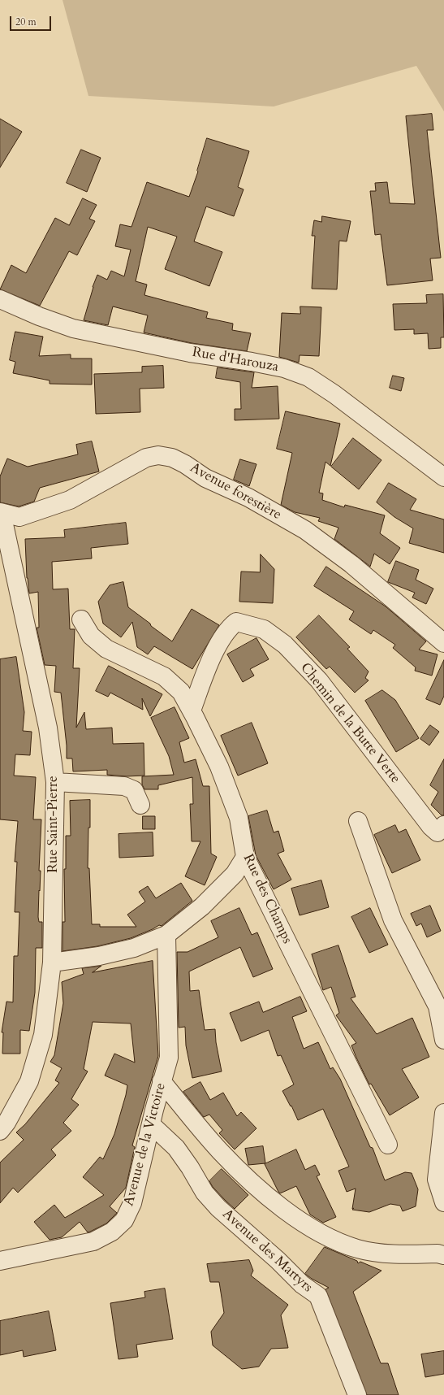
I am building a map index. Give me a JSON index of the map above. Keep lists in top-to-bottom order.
{
  "streets": {
    "street": [
      "Rue d'Harouza",
      "Avenue forestière",
      "Chemin de la Butte Verte",
      "Rue Saint-Pierre",
      "Rue des Champs",
      "Avenue de la Victoire",
      "Avenue des Martyrs"
    ]
  },
  "crossings": [
    ["Avenue forestière", "Rue Saint-Pierre"],
    ["Chemin de la Butte Verte", "Rue des Champs"],
    ["Avenue de la Victoire", "Avenue des Martyrs"]
  ],
  "scale_bar": "20 m"
}
